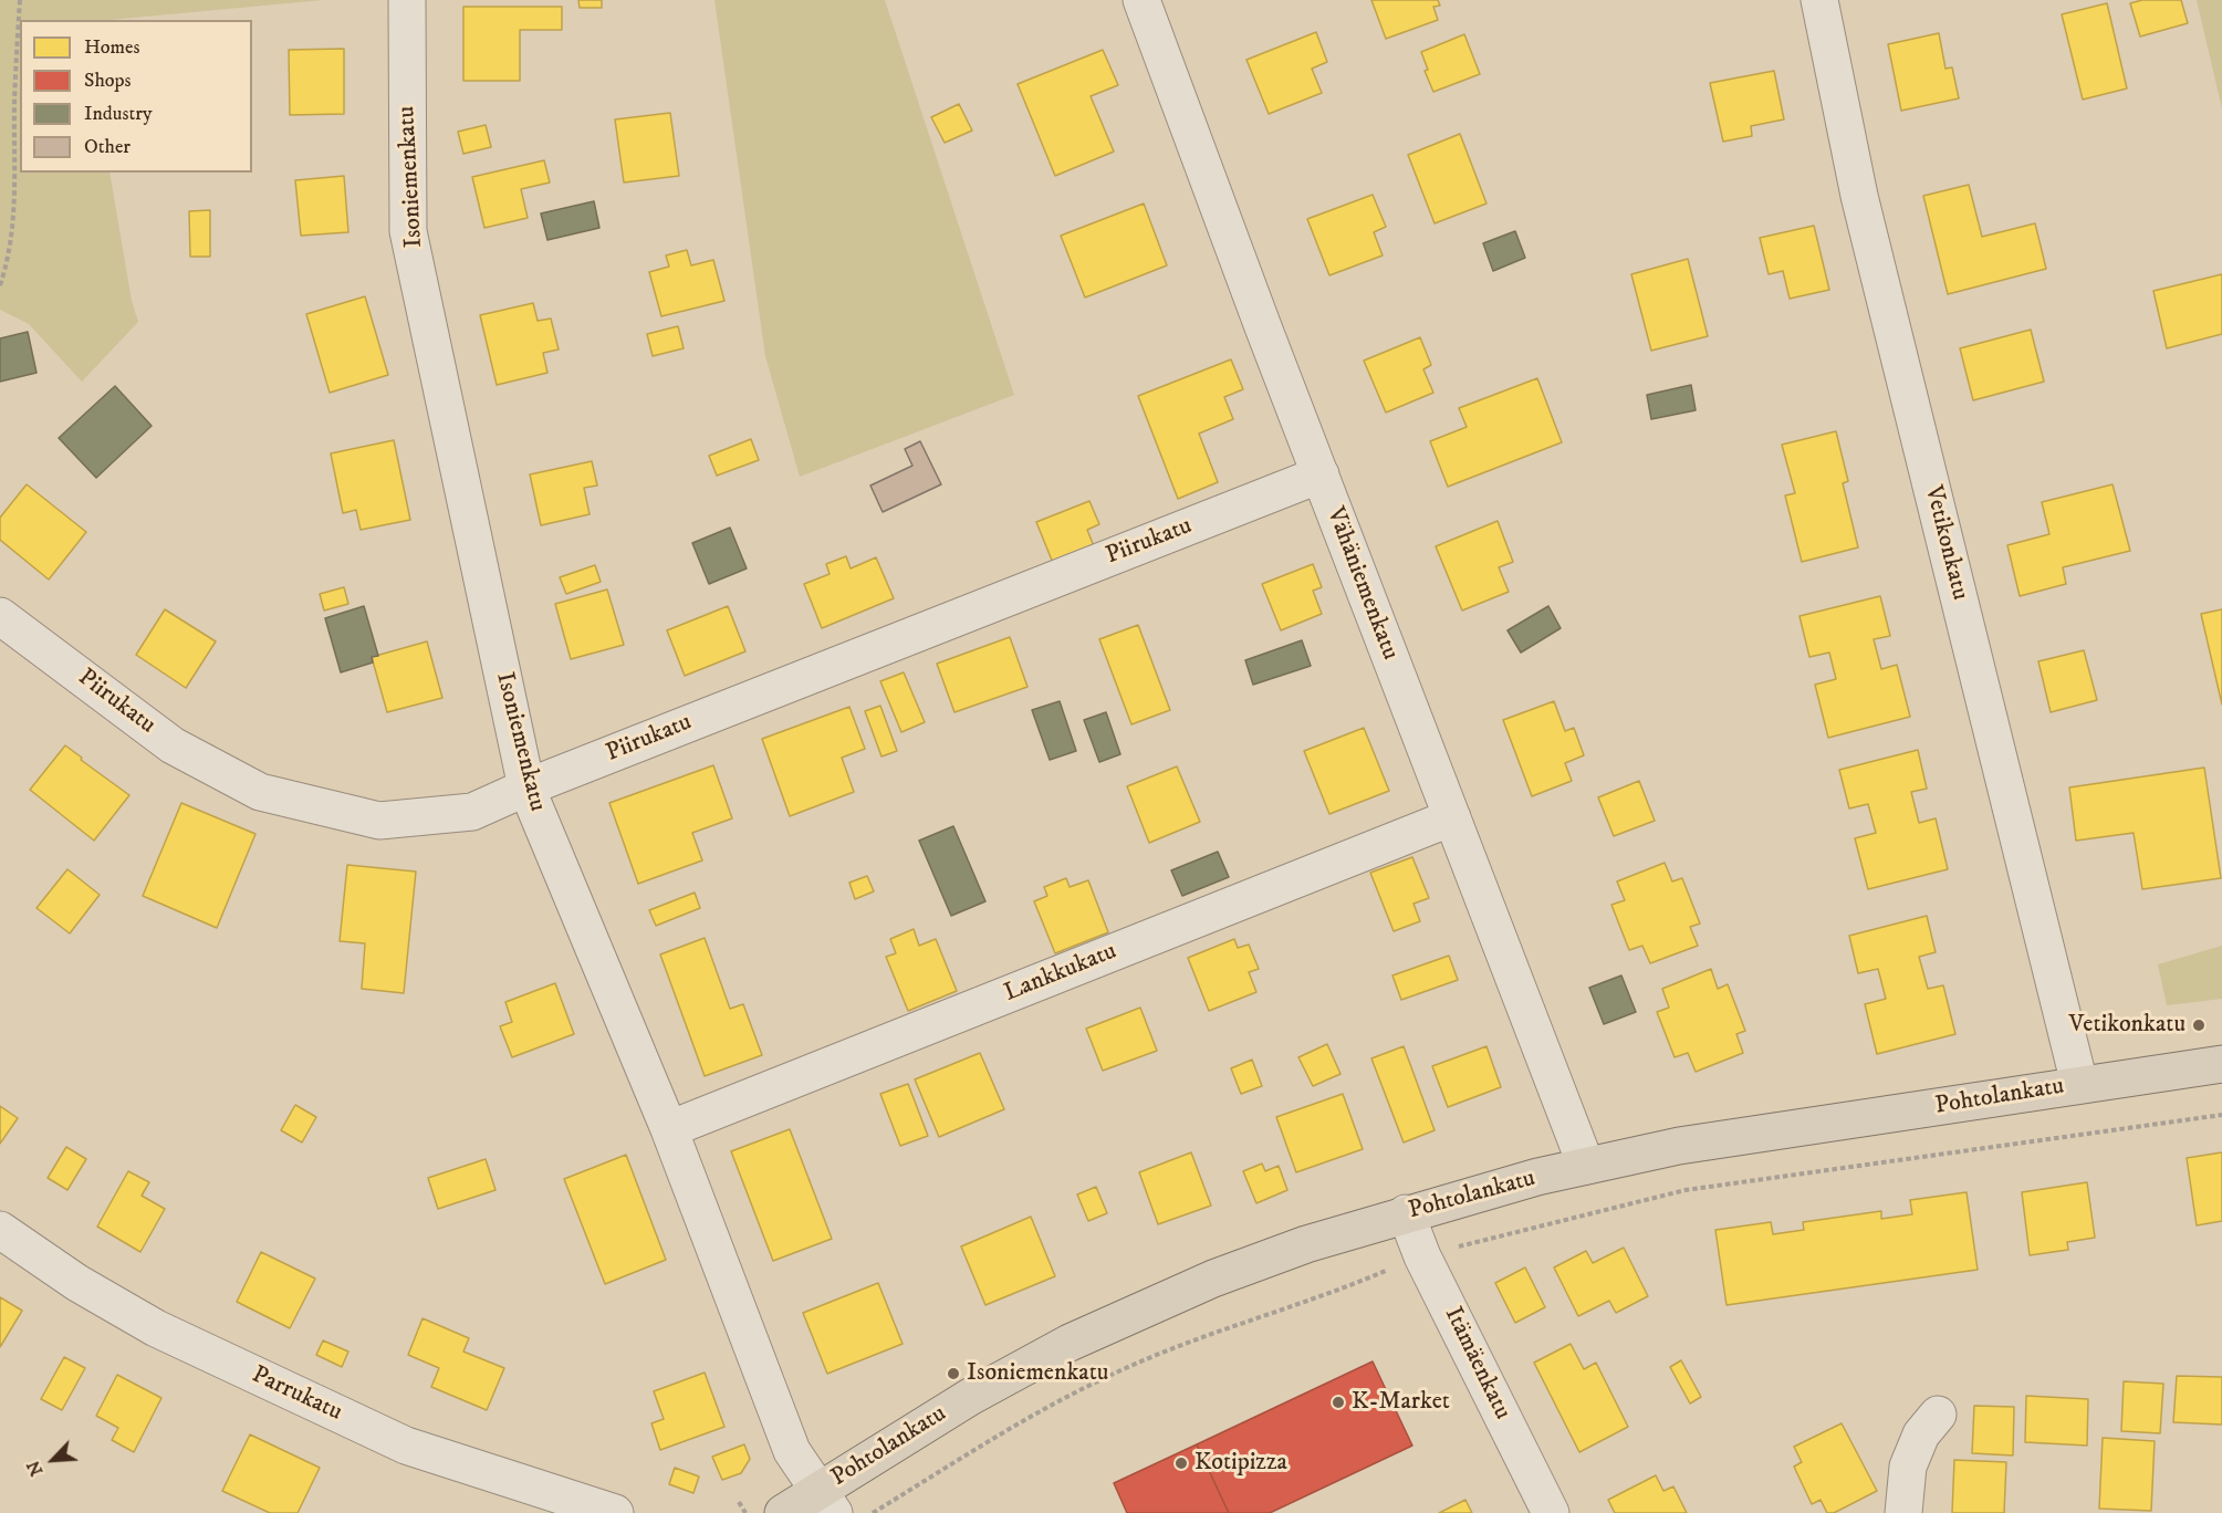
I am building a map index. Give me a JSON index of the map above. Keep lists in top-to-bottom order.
{
  "streets": {
    "main road": ["Pohtolankatu"],
    "street": [
      "Isoniemenkatu",
      "Piirukatu",
      "Vetikonkatu",
      "Vähäniemenkatu",
      "Lankkukatu",
      "Itämäenkatu",
      "Parrukatu"
    ]
  },
  "crossings": [
    ["Isoniemenkatu", "Piirukatu"],
    ["Isoniemenkatu", "Lankkukatu"],
    ["Isoniemenkatu", "Pohtolankatu"],
    ["Piirukatu", "Vähäniemenkatu"],
    ["Vetikonkatu", "Pohtolankatu"],
    ["Vähäniemenkatu", "Lankkukatu"],
    ["Vähäniemenkatu", "Pohtolankatu"],
    ["Pohtolankatu", "Itämäenkatu"]
  ],
  "places": [
    "Vetikonkatu",
    "Isoniemenkatu",
    "K-Market",
    "Kotipizza"
  ],
  "legend": [
    "Homes",
    "Shops",
    "Industry",
    "Other"
  ],
  "north": "bottom left"
}
